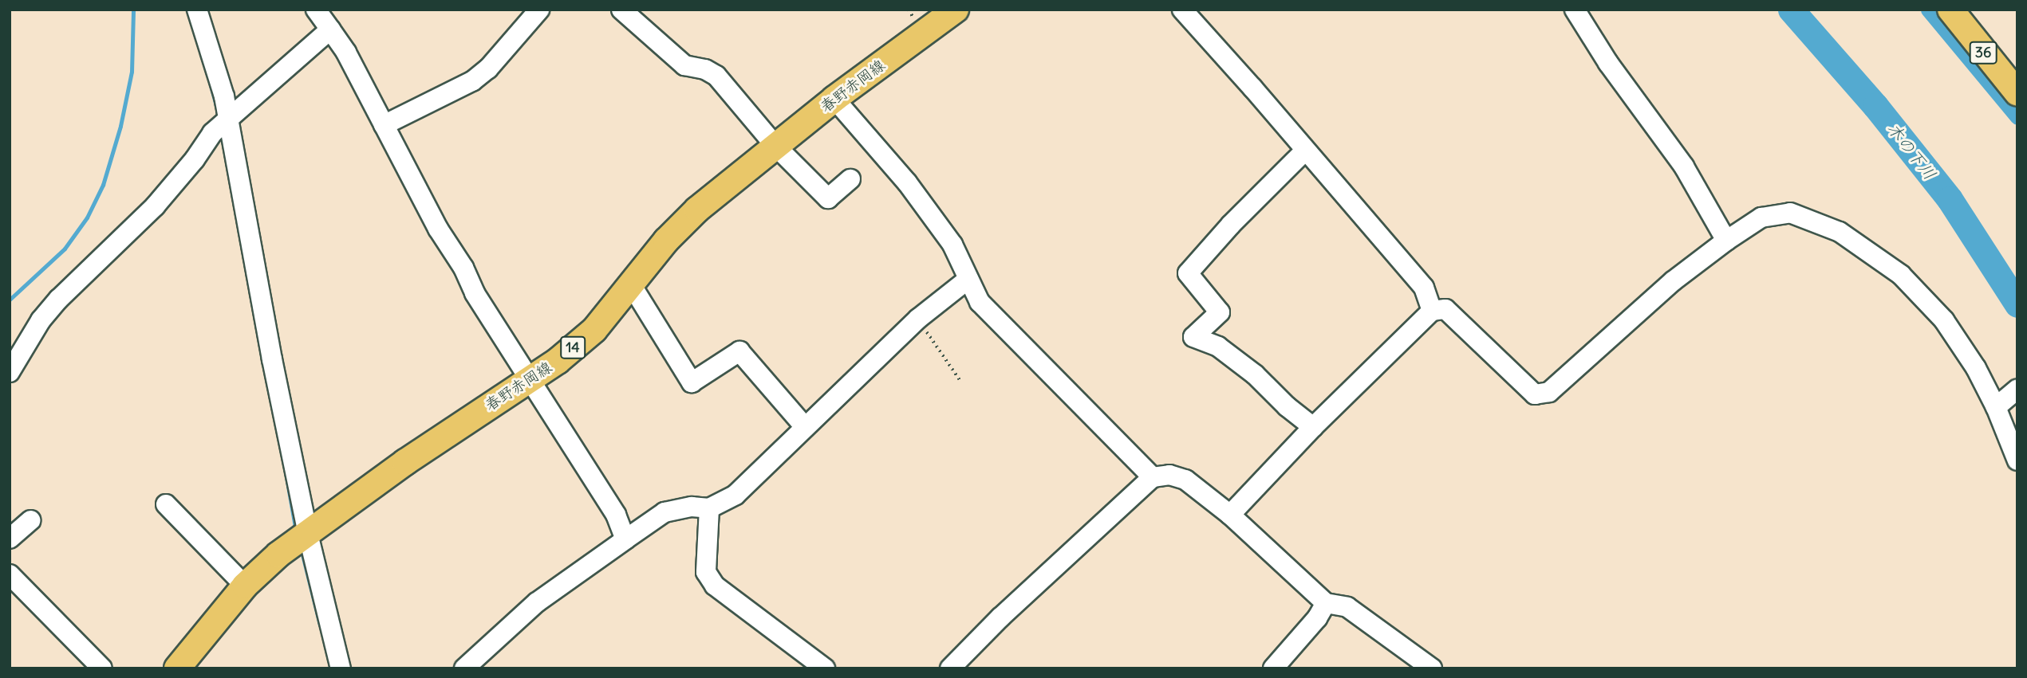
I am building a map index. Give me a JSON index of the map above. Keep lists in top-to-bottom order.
{
  "streets": {
    "main road": ["36", "春野赤岡線", "14"]
  },
  "water": ["木の下川"]
}
